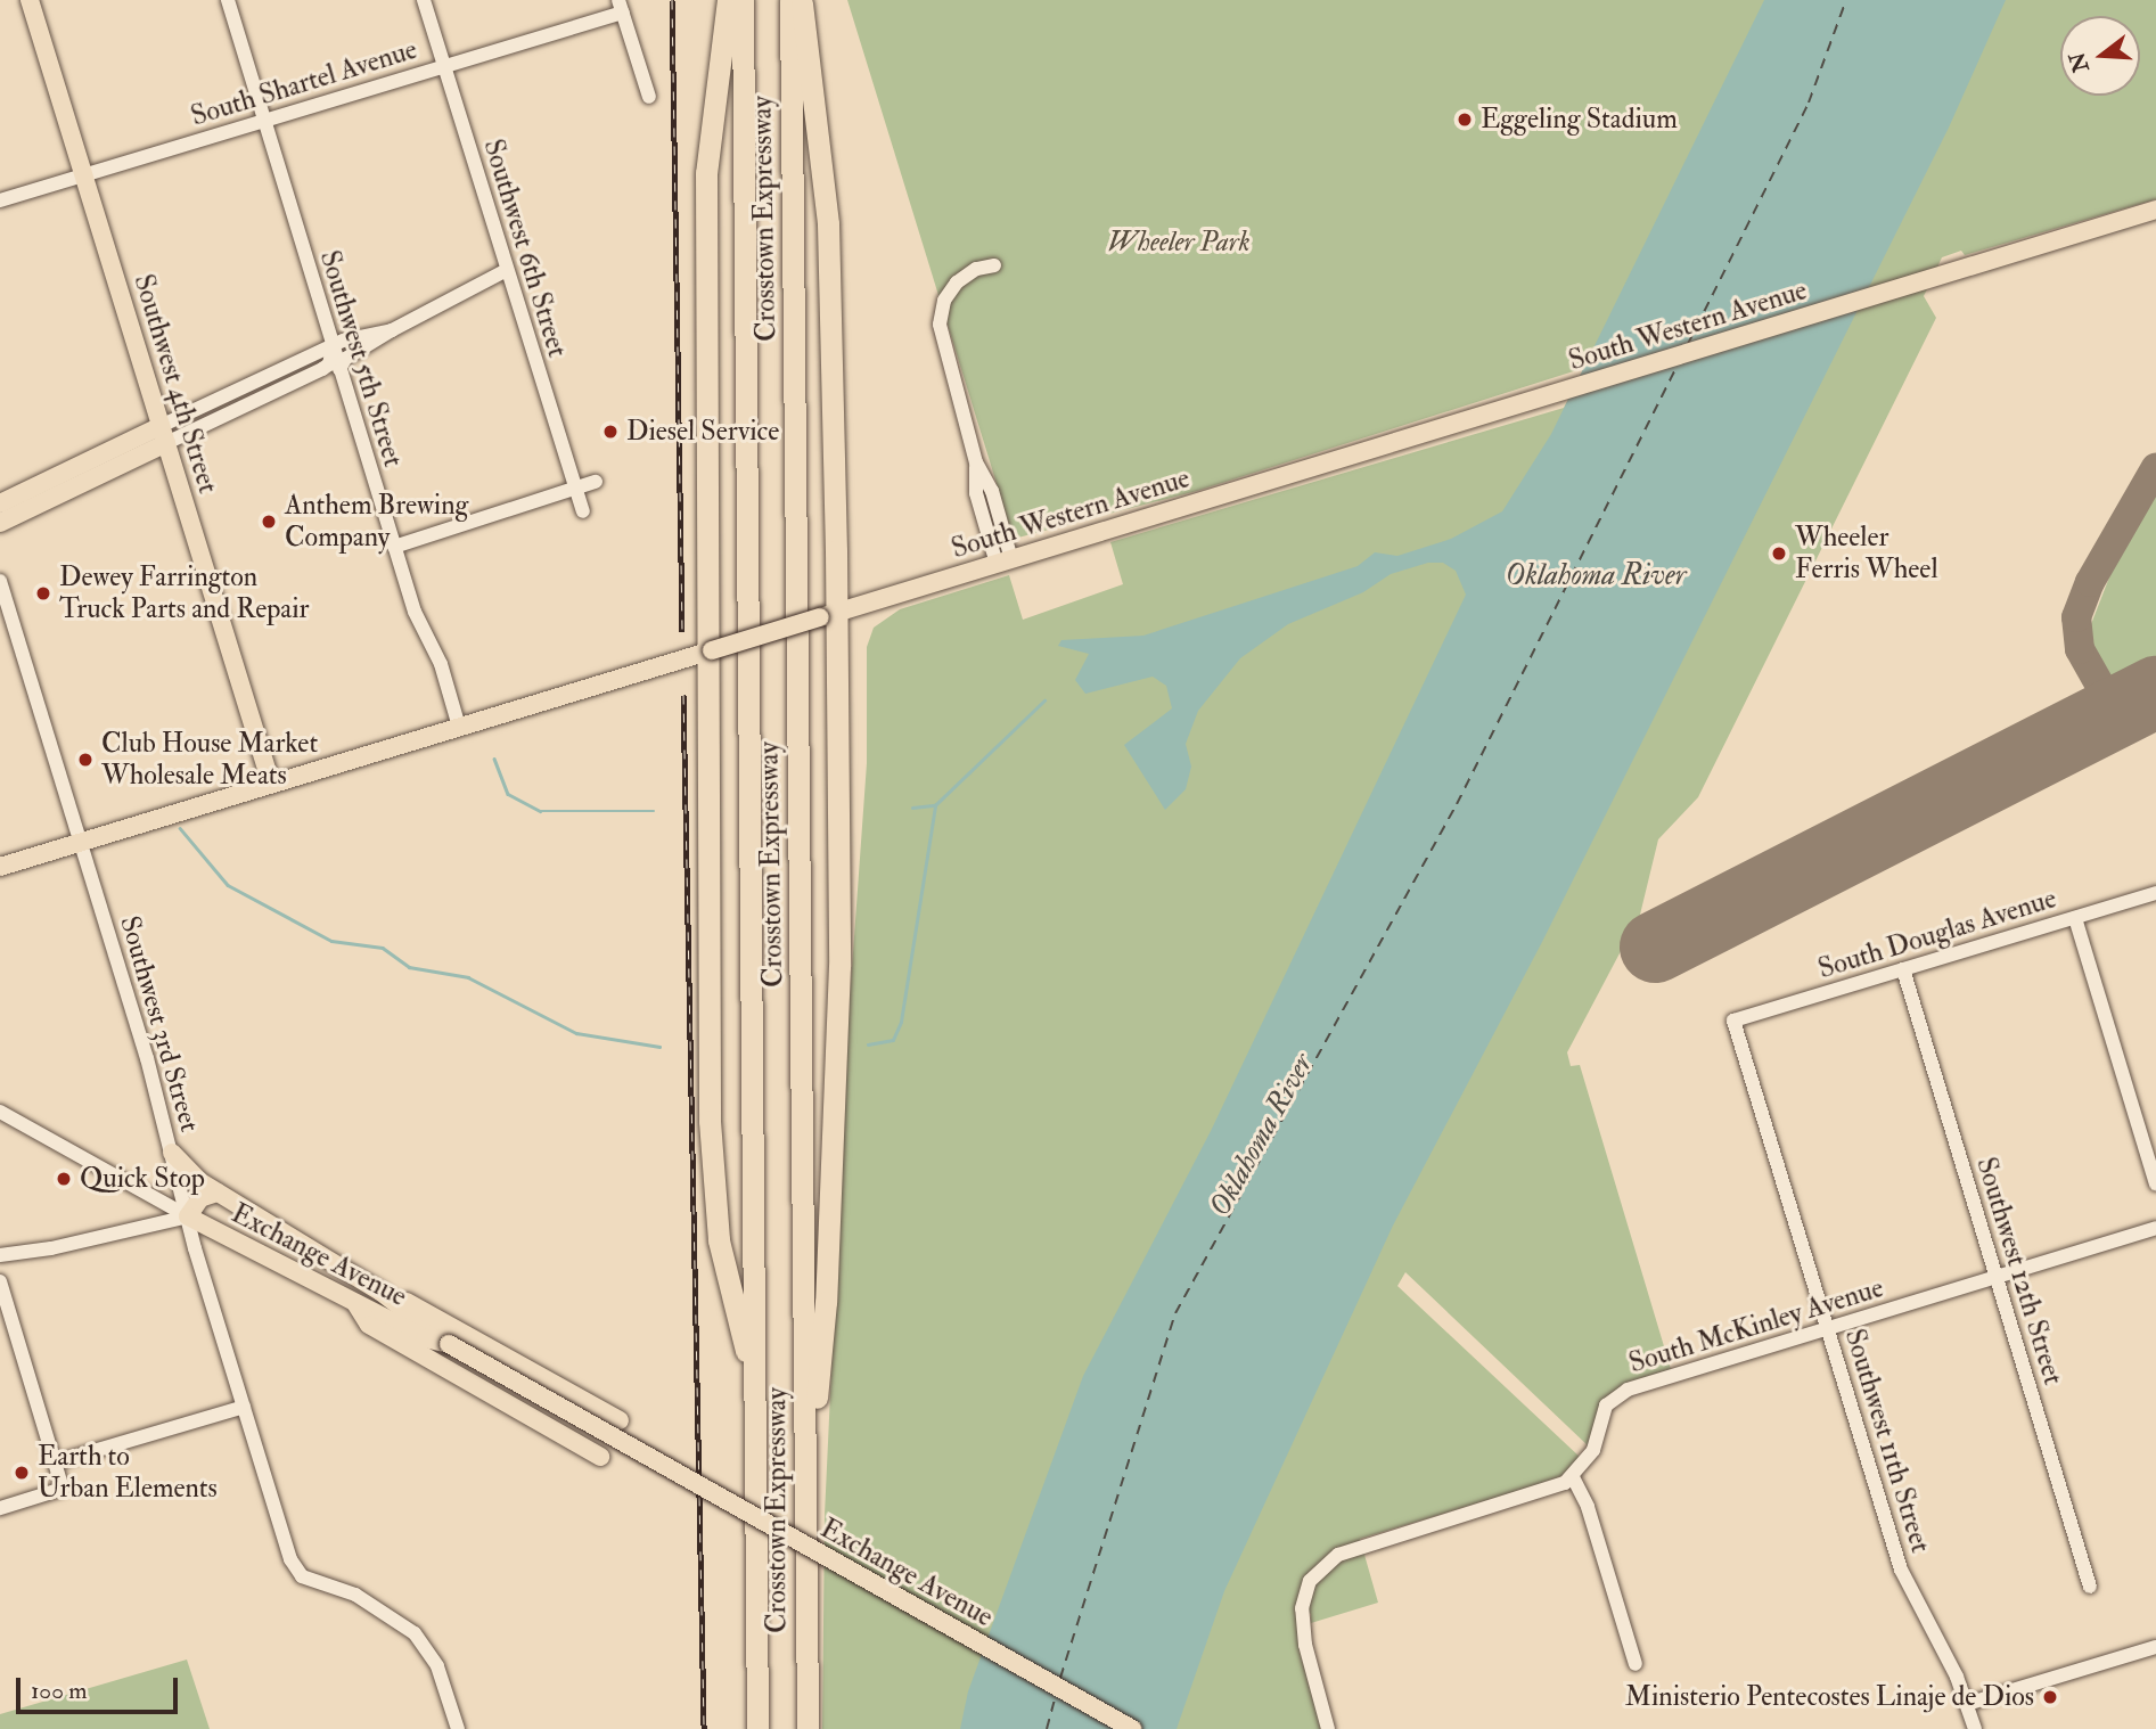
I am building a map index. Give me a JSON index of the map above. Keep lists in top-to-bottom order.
{
  "streets": {
    "highway": ["Crosstown Expressway"],
    "main road": ["South Western Avenue", "Southwest 4th Street", "Exchange Avenue"],
    "street": [
      "South Shartel Avenue",
      "Southwest 6th Street",
      "Southwest 5th Street",
      "South Douglas Avenue",
      "Southwest 3rd Street",
      "Southwest 12th Street",
      "South McKinley Avenue",
      "Southwest 11th Street"
    ]
  },
  "crossings": [
    ["South Shartel Avenue", "Southwest 6th Street"],
    ["South Shartel Avenue", "Southwest 5th Street"],
    ["South Shartel Avenue", "Southwest 4th Street"],
    ["South Western Avenue", "Southwest 5th Street"],
    ["South Western Avenue", "Southwest 4th Street"],
    ["South Western Avenue", "Southwest 3rd Street"],
    ["South Douglas Avenue", "Southwest 12th Street"],
    ["South Douglas Avenue", "Southwest 11th Street"],
    ["Southwest 3rd Street", "Exchange Avenue"],
    ["Southwest 12th Street", "South McKinley Avenue"],
    ["South McKinley Avenue", "Southwest 11th Street"]
  ],
  "water": ["Oklahoma River"],
  "parks": ["Wheeler Park"],
  "places": [
    "Eggeling Stadium",
    "Diesel Service",
    "Anthem Brewing Company",
    "Wheeler Ferris Wheel",
    "Dewey Farrington Truck Parts and Repair",
    "Club House Market Wholesale Meats",
    "Quick Stop",
    "Earth to Urban Elements",
    "Ministerio Pentecostes Linaje de Dios"
  ],
  "scale_bar": "100 m",
  "north": "left"
}
